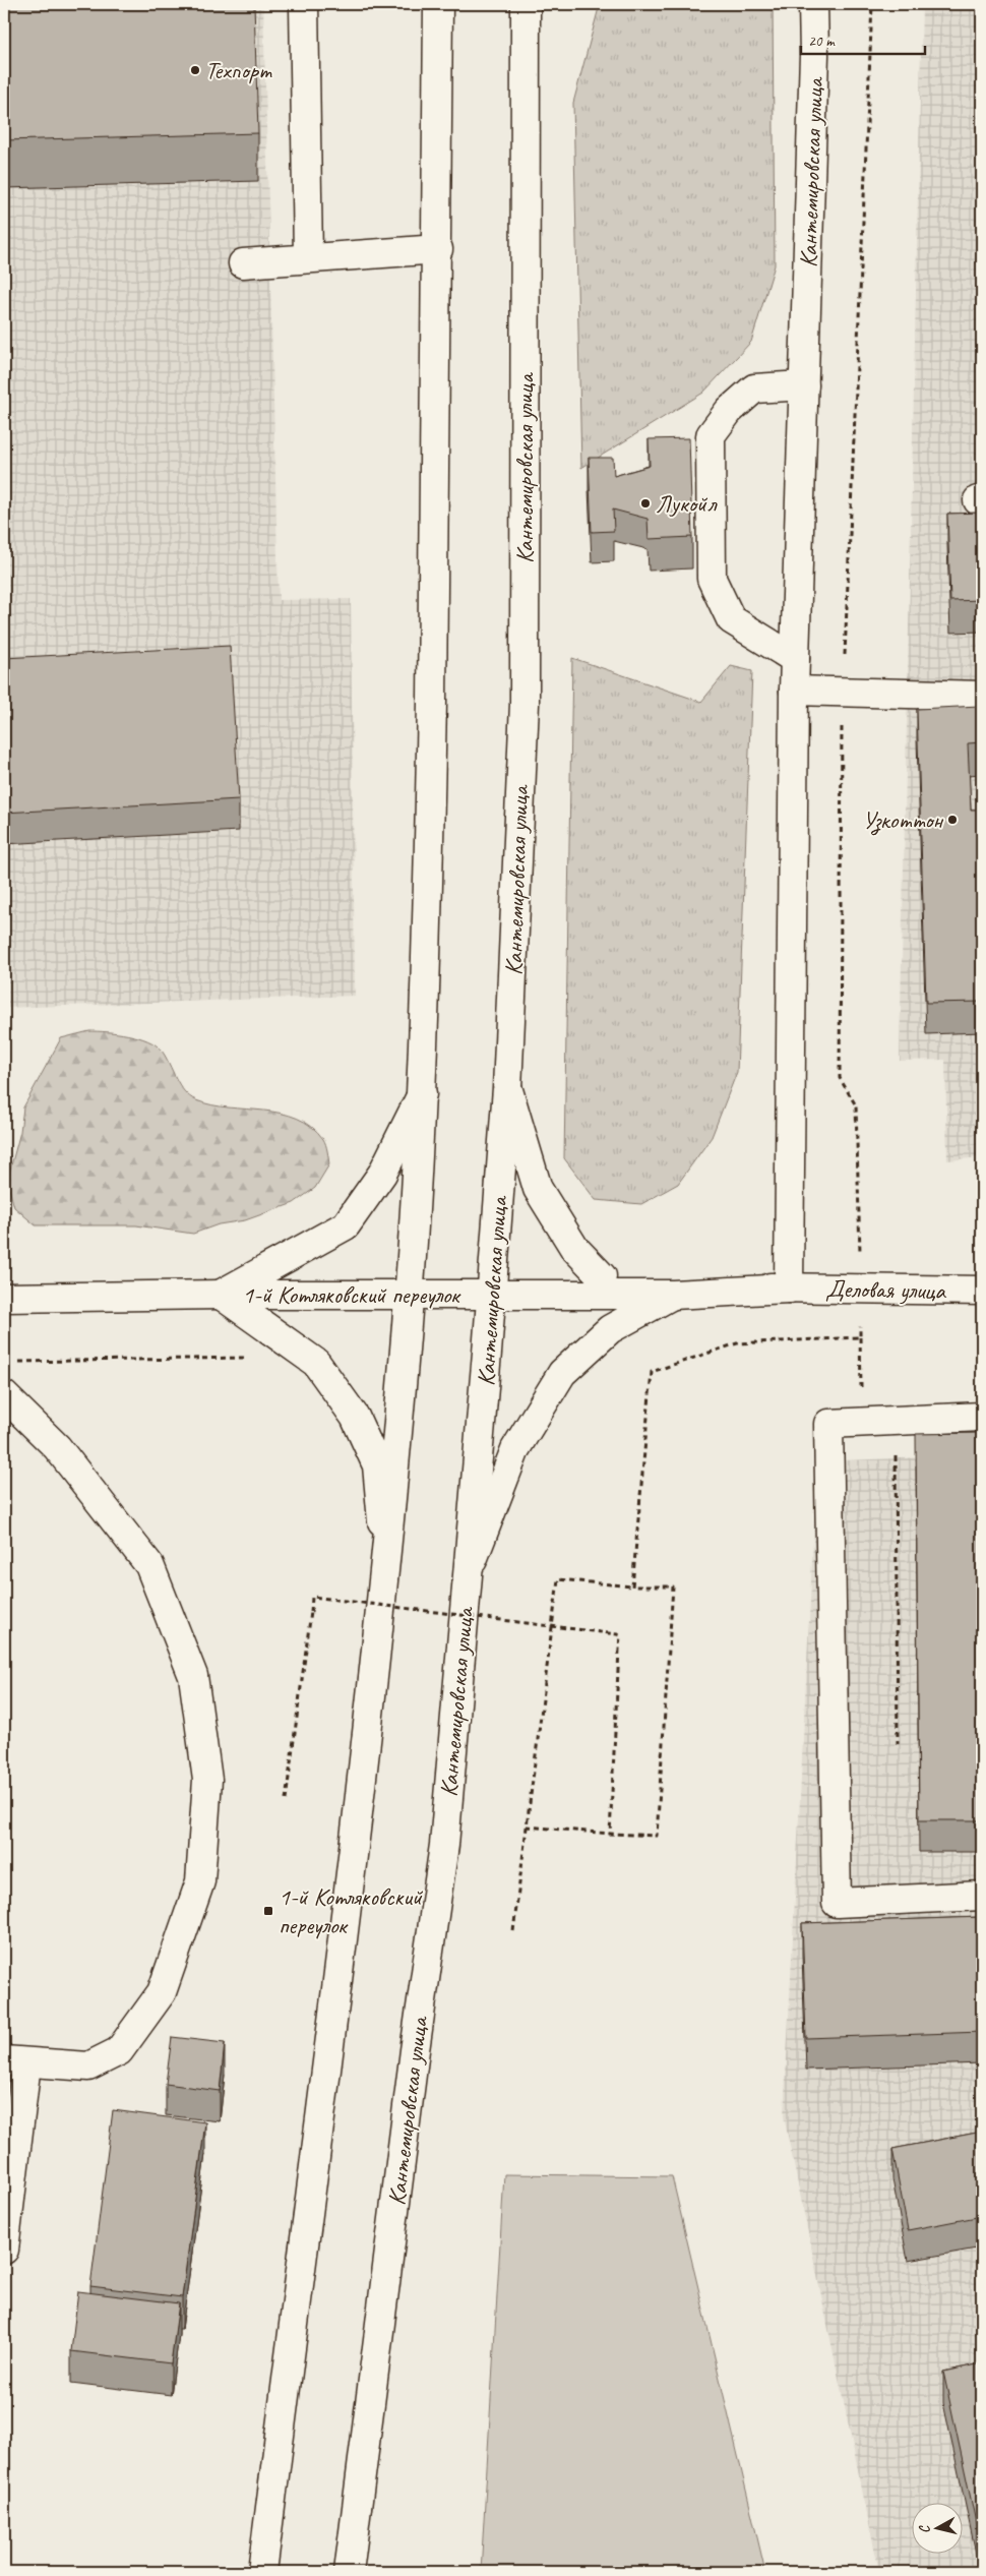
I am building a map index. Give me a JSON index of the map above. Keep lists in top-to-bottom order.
{
  "streets": {
    "main road": ["Кантемировская улица", "Деловая улица", "1-й Котляковский переулок"]
  },
  "crossings": [
    ["Кантемировская улица", "Деловая улица"],
    ["Кантемировская улица", "1-й Котляковский переулок"],
    ["Деловая улица", "1-й Котляковский переулок"]
  ],
  "places": {
    "other": ["Техпорт", "Лукойл", "Узкоттон"],
    "transit": ["1-й Котляковский переулок"]
  },
  "scale_bar": "20 m",
  "north": "left"
}
